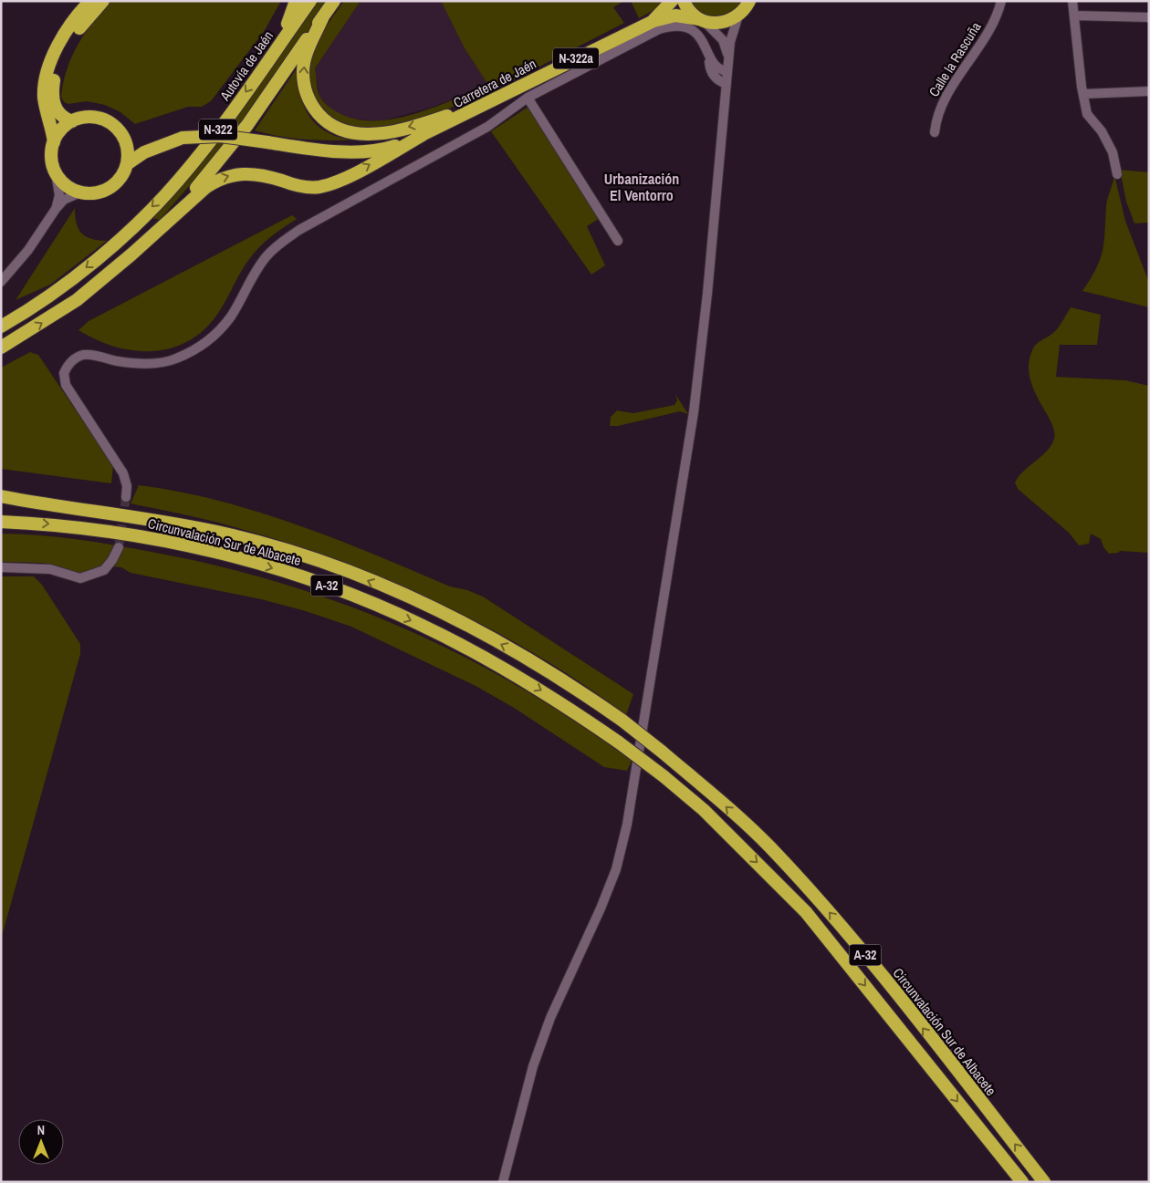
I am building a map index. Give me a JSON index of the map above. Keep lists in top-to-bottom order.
{
  "streets": {
    "highway": [
      "N-322a",
      "Autovía de Jaén",
      "Carretera de Jaén",
      "N-322",
      "Circunvalación Sur de Albacete",
      "A-32"
    ],
    "street": ["Calle la Rascuña"]
  },
  "crossings": [
    ["N-322a", "Carretera de Jaén"]
  ],
  "districts": ["Urbanización El Ventorro"],
  "north": "top"
}
